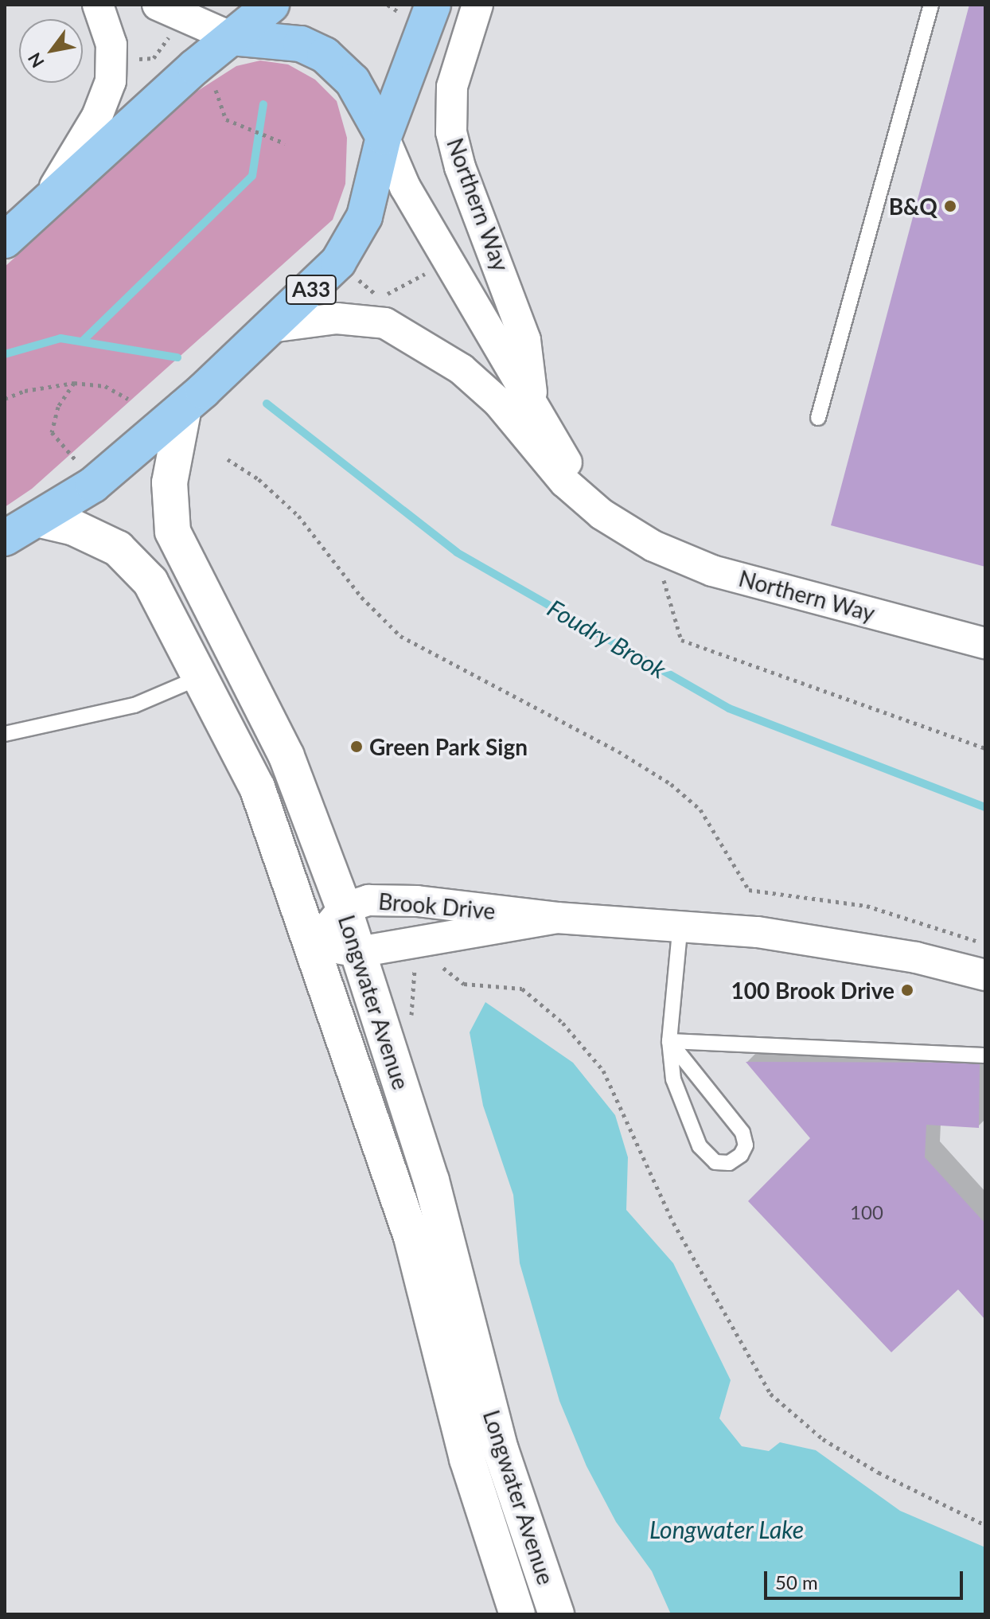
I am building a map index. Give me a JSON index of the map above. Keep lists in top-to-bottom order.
{
  "streets": {
    "highway": ["A33"],
    "street": ["Northern Way", "Brook Drive", "Longwater Avenue"]
  },
  "crossings": [
    ["Northern Way", "A33"],
    ["A33", "Longwater Avenue"],
    ["Brook Drive", "Longwater Avenue"]
  ],
  "water": ["Foudry Brook", "Longwater Lake"],
  "places": ["B&Q", "Green Park Sign", "100 Brook Drive"],
  "house_numbers": ["100"],
  "scale_bar": "50 m",
  "north": "bottom left"
}
